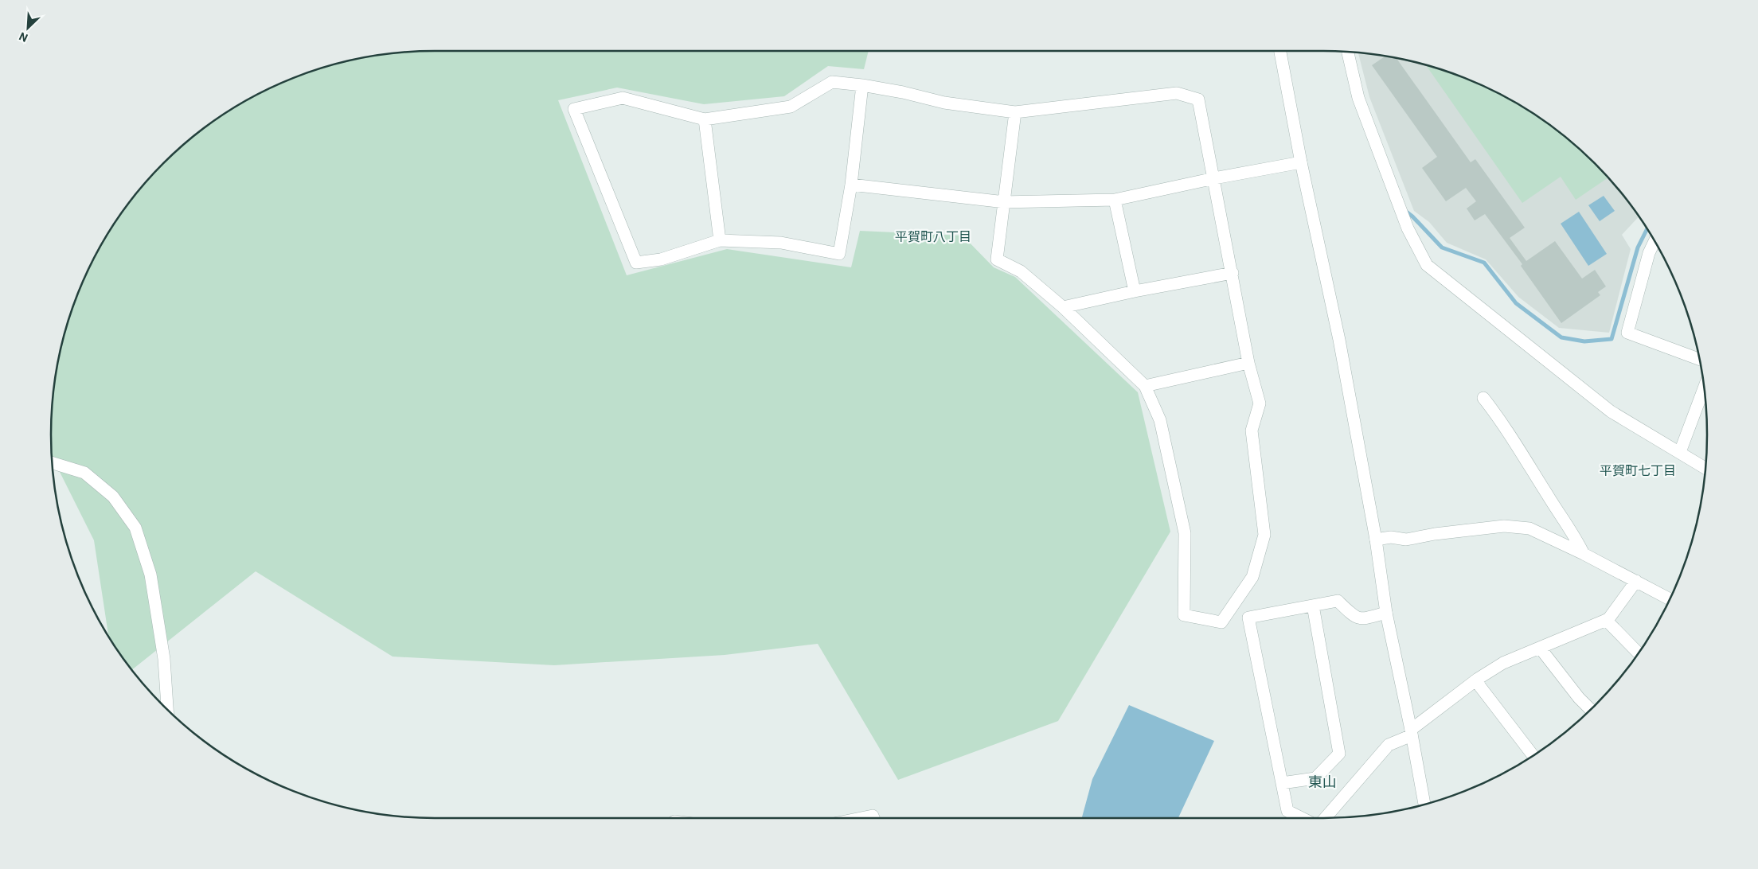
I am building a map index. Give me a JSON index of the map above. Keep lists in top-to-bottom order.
{
  "districts": ["平賀町八丁目", "平賀町七丁目", "東山"],
  "north": "bottom left"
}
